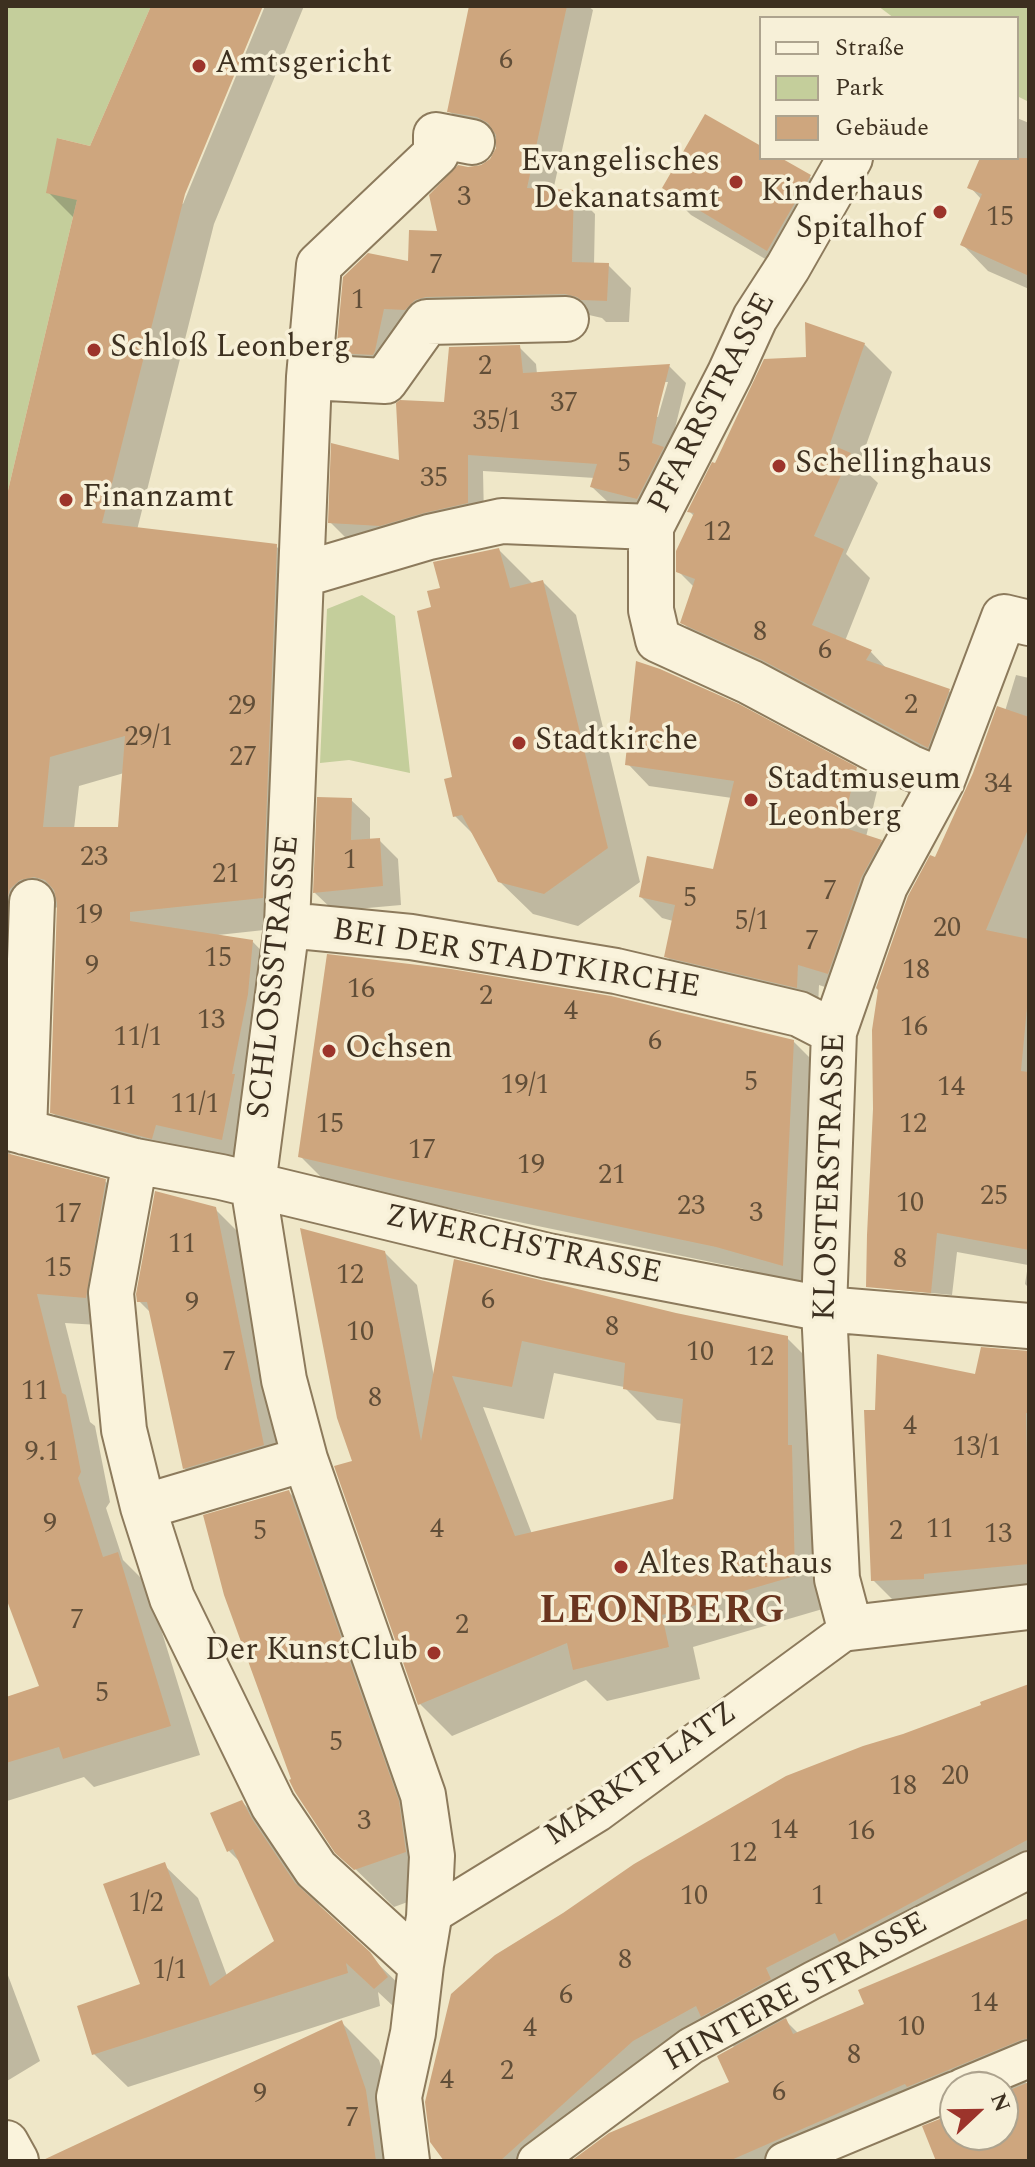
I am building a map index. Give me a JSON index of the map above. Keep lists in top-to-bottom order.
{
  "streets": {
    "street": [
      "PFARRSTRASSE",
      "BEI DER STADTKIRCHE",
      "SCHLOSSSTRASSE",
      "KLOSTERSTRASSE",
      "ZWERCHSTRASSE",
      "MARKTPLATZ",
      "HINTERE STRASSE"
    ]
  },
  "crossings": [
    ["PFARRSTRASSE", "KLOSTERSTRASSE"],
    ["BEI DER STADTKIRCHE", "SCHLOSSSTRASSE"],
    ["BEI DER STADTKIRCHE", "KLOSTERSTRASSE"],
    ["SCHLOSSSTRASSE", "ZWERCHSTRASSE"],
    ["SCHLOSSSTRASSE", "MARKTPLATZ"],
    ["KLOSTERSTRASSE", "ZWERCHSTRASSE"],
    ["KLOSTERSTRASSE", "MARKTPLATZ"]
  ],
  "districts": ["LEONBERG"],
  "places": [
    "Amtsgericht",
    "Evangelisches Dekanatsamt",
    "Kinderhaus Spitalhof",
    "Schloß Leonberg",
    "Schellinghaus",
    "Finanzamt",
    "Stadtkirche",
    "Stadtmuseum Leonberg",
    "Ochsen",
    "Altes Rathaus",
    "Der KunstClub"
  ],
  "house_numbers": [
    "6",
    "3",
    "15",
    "7",
    "1",
    "2",
    "37",
    "35/1",
    "5",
    "35",
    "12",
    "8",
    "6",
    "2",
    "29",
    "29/1",
    "27",
    "34",
    "23",
    "1",
    "21",
    "7",
    "5",
    "19",
    "5/1",
    "20",
    "7",
    "15",
    "9",
    "18",
    "16",
    "2",
    "4",
    "13",
    "16",
    "11/1",
    "6",
    "5",
    "19/1",
    "14",
    "11",
    "11/1",
    "15",
    "12",
    "17",
    "19",
    "21",
    "25",
    "10",
    "23",
    "3",
    "17",
    "11",
    "8",
    "15",
    "12",
    "6",
    "9",
    "8",
    "10",
    "10",
    "12",
    "7",
    "11",
    "8",
    "4",
    "13/1",
    "9.1",
    "9",
    "4",
    "11",
    "5",
    "2",
    "13",
    "7",
    "2",
    "5",
    "5",
    "20",
    "18",
    "3",
    "14",
    "16",
    "12",
    "10",
    "1",
    "1/2",
    "8",
    "1/1",
    "6",
    "14",
    "10",
    "4",
    "8",
    "2",
    "4",
    "6",
    "9",
    "7"
  ],
  "legend": ["Straße", "Park", "Gebäude"],
  "north": "right"
}
